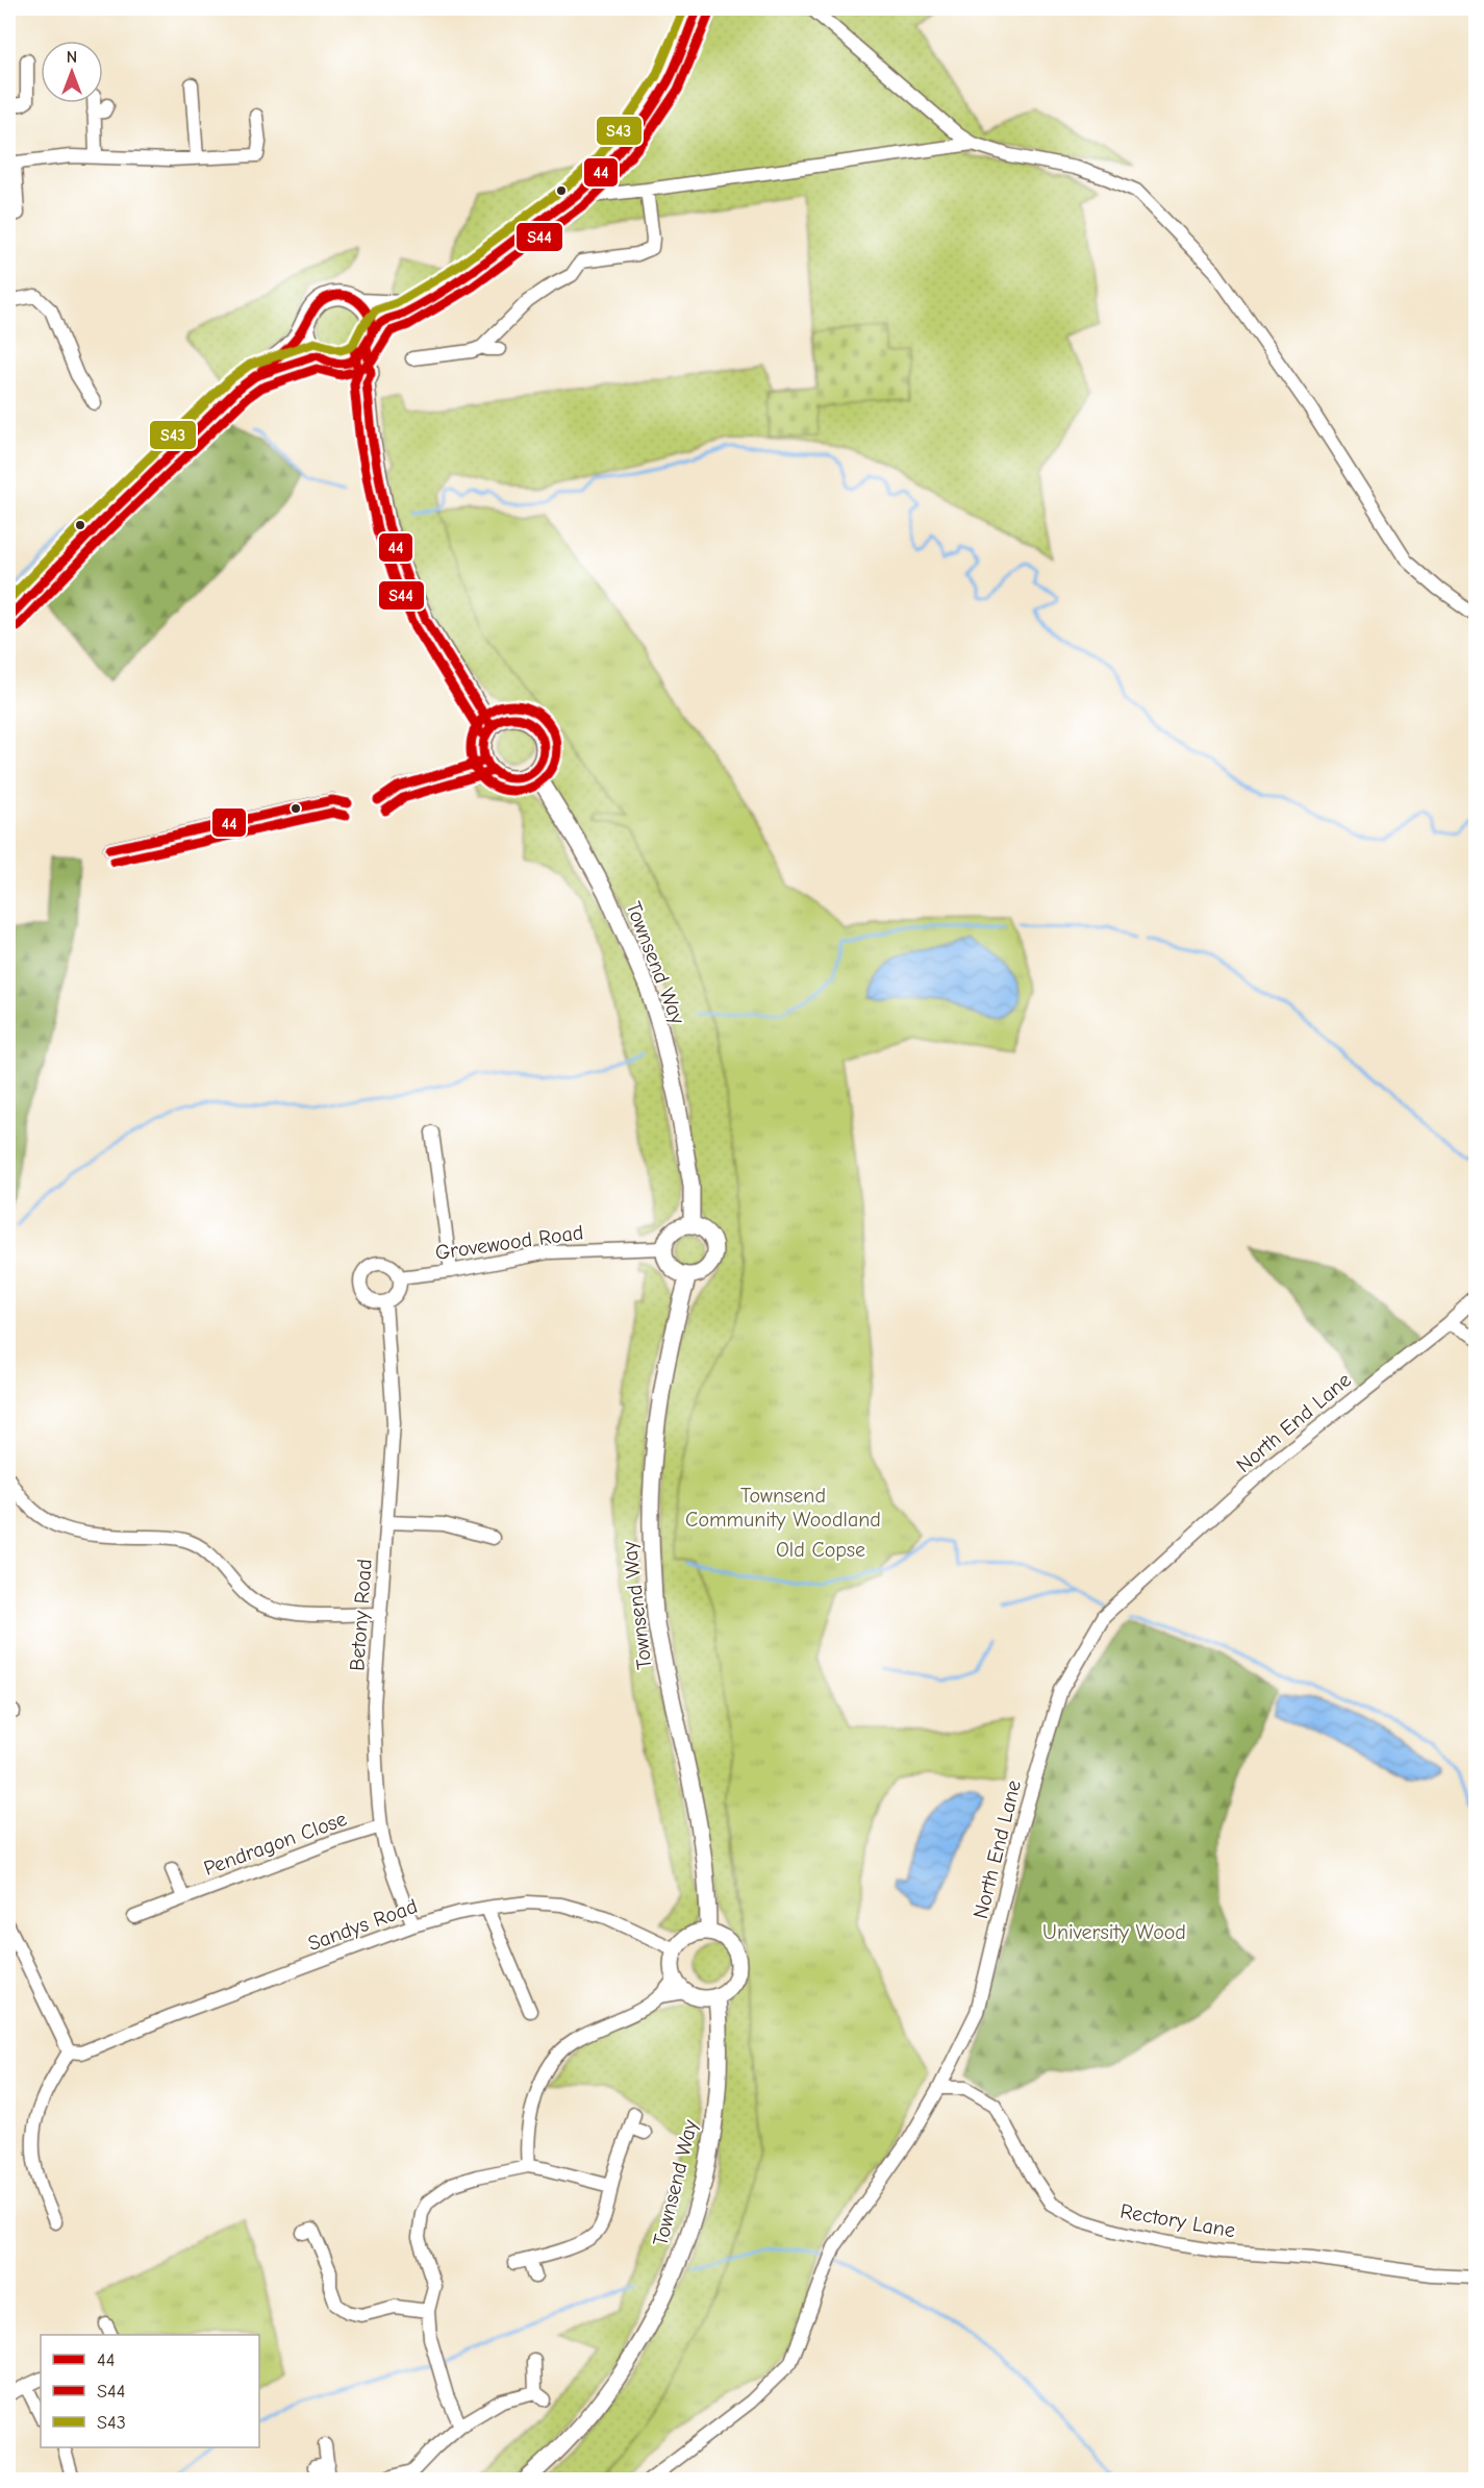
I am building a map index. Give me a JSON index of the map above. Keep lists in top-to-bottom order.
{
  "streets": {
    "main road": ["Townsend Way"],
    "street": [
      "Grovewood Road",
      "North End Lane",
      "Betony Road",
      "Pendragon Close",
      "Sandys Road",
      "Rectory Lane"
    ]
  },
  "crossings": [
    ["Townsend Way", "Grovewood Road"],
    ["Townsend Way", "Sandys Road"],
    ["Grovewood Road", "Betony Road"],
    ["North End Lane", "Rectory Lane"],
    ["Betony Road", "Pendragon Close"],
    ["Betony Road", "Sandys Road"]
  ],
  "parks": ["Townsend Community Woodland", "Old Copse", "University Wood"],
  "lines": ["transit line 44", "transit line S43", "transit line S44"],
  "legend": ["44", "S44", "S43"],
  "north": "top"
}
